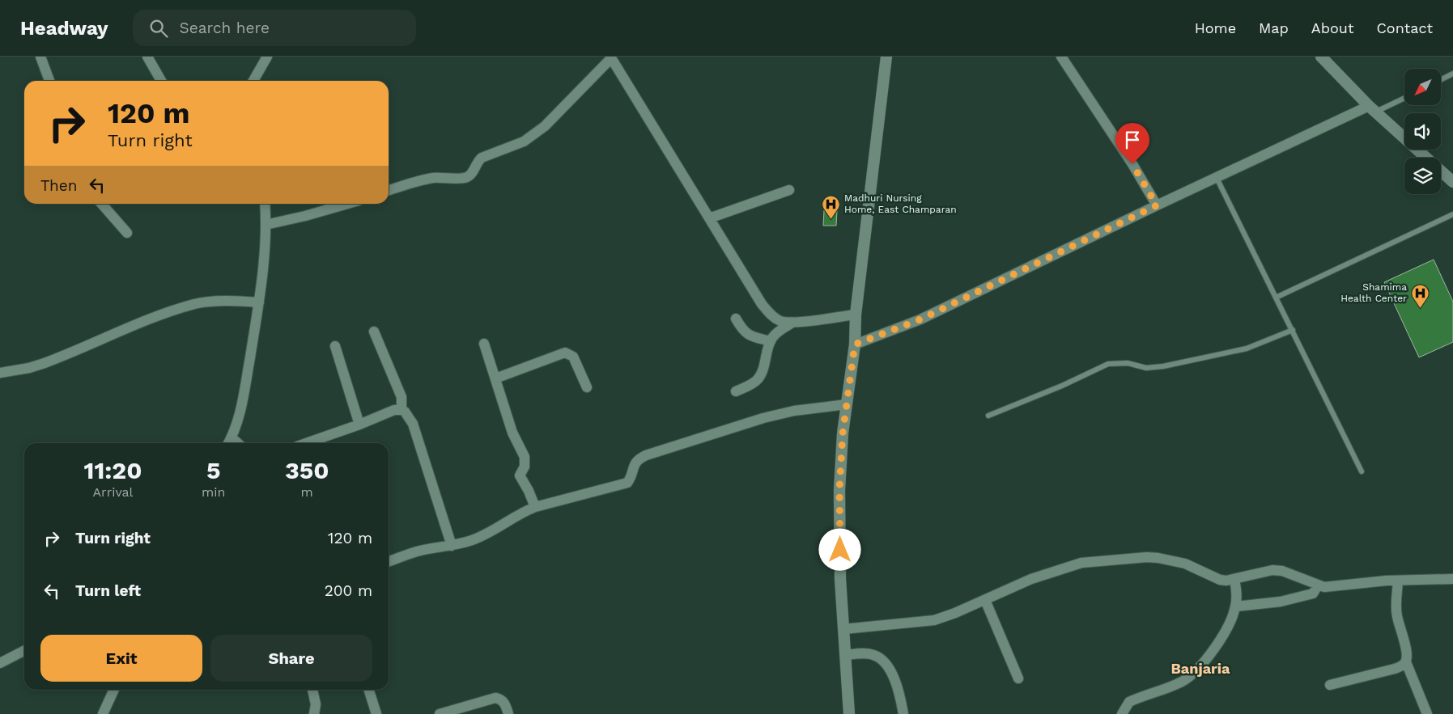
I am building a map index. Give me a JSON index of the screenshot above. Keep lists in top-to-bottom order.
{
  "districts": ["Banjaria"],
  "places": {
    "hospital": ["Madhuri Nursing Home, East Champaran", "Shamima Health Center"]
  },
  "north": "bottom left",
  "page": {
    "header": "Headway",
    "search": "Search here",
    "nav": [
      "Home",
      "Map",
      "About",
      "Contact"
    ],
    "turn": ["120 m", "Turn right"],
    "then": "Then",
    "eta": [
      "11:20",
      "Arrival",
      "5",
      "min",
      "350",
      "m"
    ],
    "list": [
      {
        "name": "Turn right",
        "value": "120 m"
      },
      {
        "name": "Turn left",
        "value": "200 m"
      }
    ],
    "buttons": ["Exit", "Share"]
  }
}
